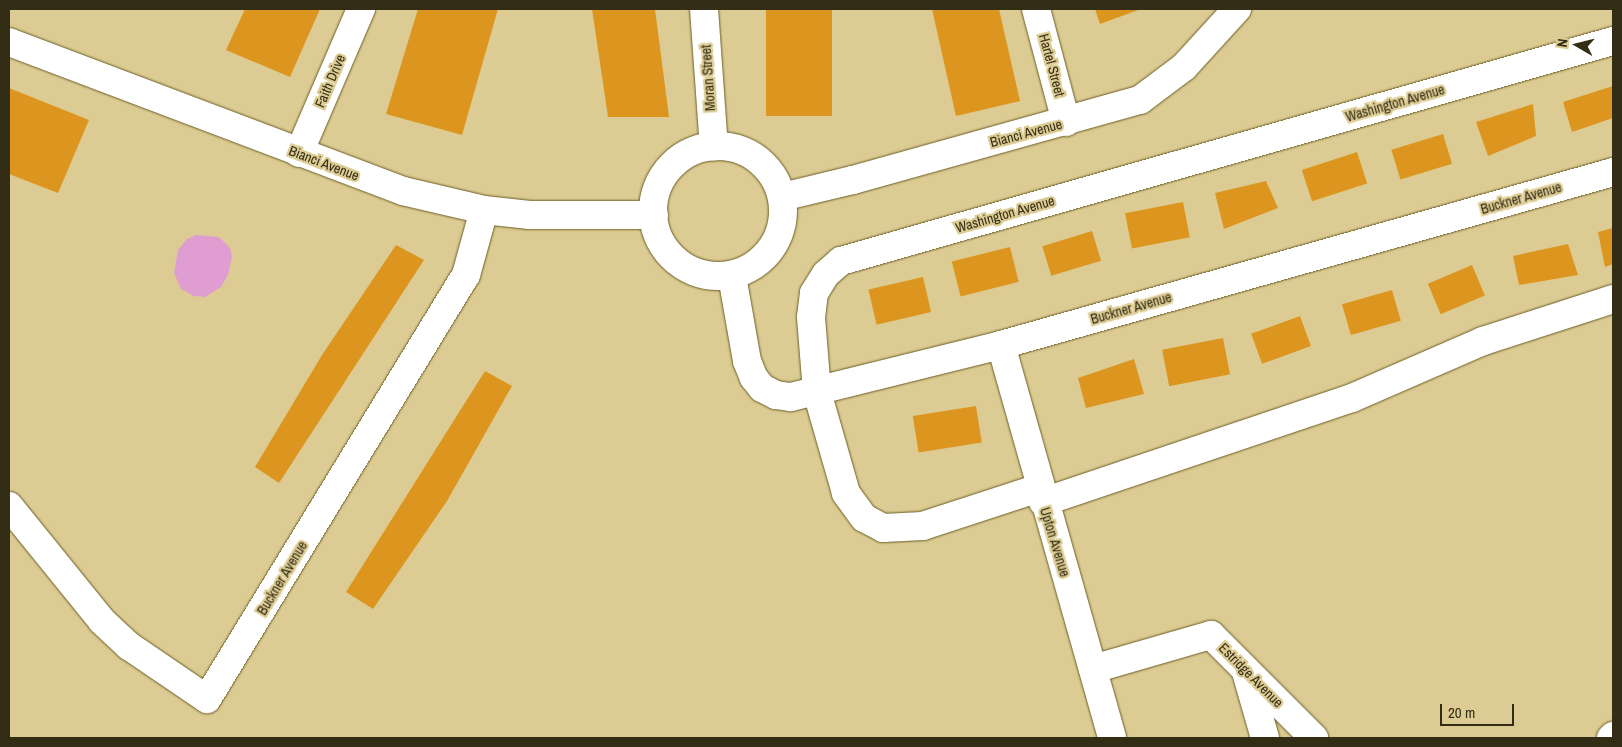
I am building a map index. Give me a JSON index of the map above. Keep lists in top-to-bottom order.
{
  "streets": {
    "street": [
      "Hartel Street",
      "Moran Street",
      "Faith Drive",
      "Washington Avenue",
      "Bianci Avenue",
      "Buckner Avenue",
      "Upton Avenue",
      "Estridge Avenue"
    ]
  },
  "crossings": [
    ["Hartel Street", "Bianci Avenue"],
    ["Moran Street", "Bianci Avenue"],
    ["Moran Street", "Buckner Avenue"],
    ["Faith Drive", "Bianci Avenue"],
    ["Washington Avenue", "Buckner Avenue"],
    ["Washington Avenue", "Upton Avenue"],
    ["Bianci Avenue", "Buckner Avenue"],
    ["Buckner Avenue", "Upton Avenue"],
    ["Upton Avenue", "Estridge Avenue"]
  ],
  "scale_bar": "20 m",
  "north": "left"
}
